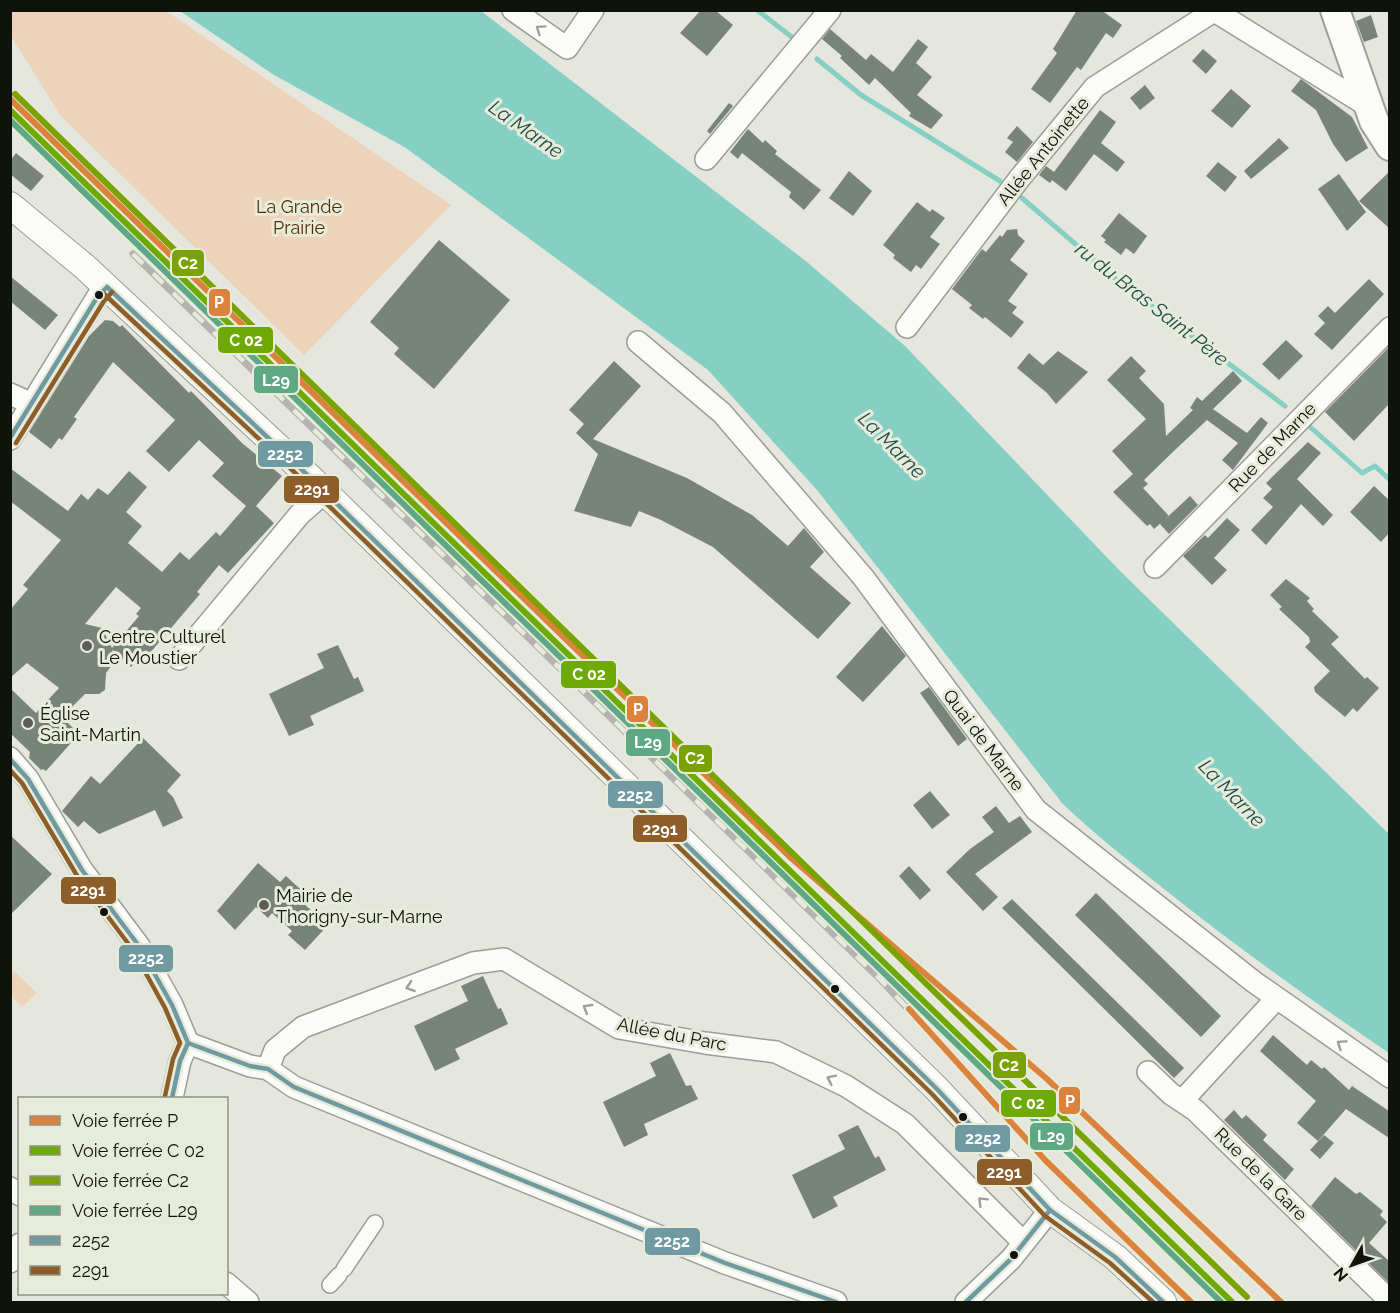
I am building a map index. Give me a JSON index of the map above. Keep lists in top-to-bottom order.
{
  "streets": {
    "street": [
      "Allée Antoinette",
      "Rue de Marne",
      "Quai de Marne",
      "Allée du Parc",
      "Rue de la Gare"
    ]
  },
  "one_way": ["Allée du Parc"],
  "water": ["La Marne", "ru du Bras Saint Père"],
  "parks": ["La Grande Prairie"],
  "places": ["Centre Culturel Le Moustier", "Église Saint-Martin", "Mairie de Thorigny-sur-Marne"],
  "lines": [
    "rail line C2",
    "rail line P",
    "rail line L29",
    "transit line 2252",
    "transit line 2291"
  ],
  "legend": [
    "Voie ferrée P",
    "Voie ferrée C 02",
    "Voie ferrée C2",
    "Voie ferrée L29",
    "2252",
    "2291"
  ],
  "north": "bottom left"
}
